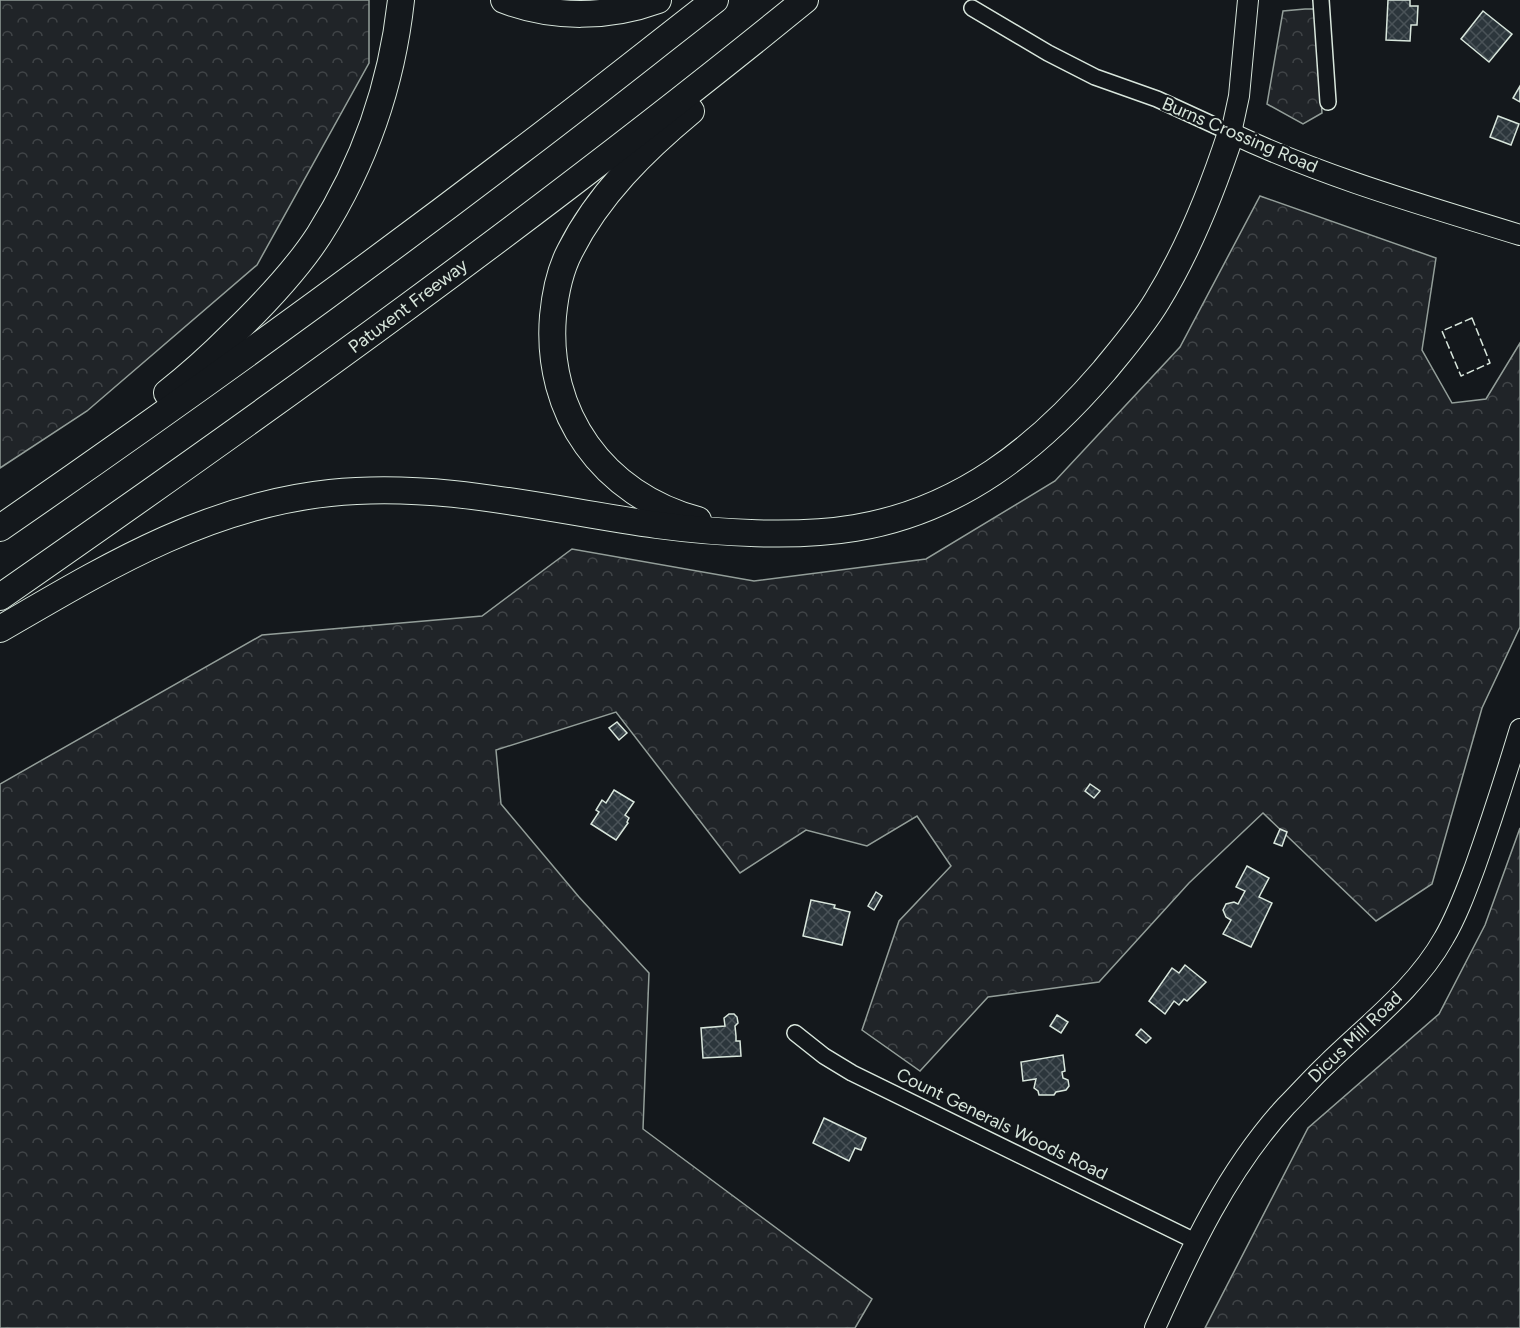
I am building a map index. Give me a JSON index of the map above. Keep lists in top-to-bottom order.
{
  "streets": {
    "highway": ["Patuxent Freeway"],
    "street": ["Burns Crossing Road", "Dicus Mill Road", "Count Generals Woods Road"]
  },
  "crossings": [
    ["Dicus Mill Road", "Count Generals Woods Road"]
  ]
}
